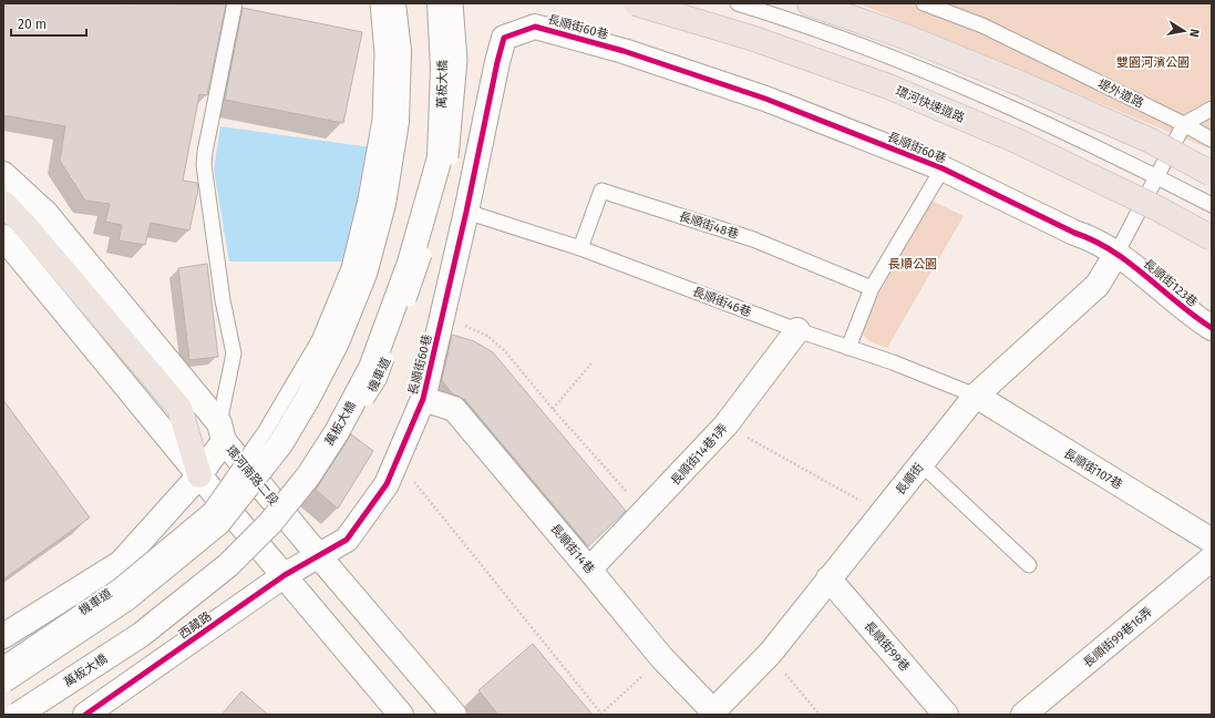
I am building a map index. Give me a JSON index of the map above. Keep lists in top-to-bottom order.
{
  "streets": {
    "highway": ["環河快速道路"],
    "street": [
      "長順街60巷",
      "萬板大橋",
      "長順街123巷",
      "長順街14巷1弄",
      "長順街107巷",
      "環河南路二段",
      "長順街",
      "長順街14巷",
      "西藏路",
      "長順街99巷16弄",
      "長順街99巷"
    ],
    "lane": [
      "堤外道路",
      "長順街48巷",
      "長順街46巷",
      "機車道"
    ]
  },
  "crossings": [
    ["長順街60巷", "長順街123巷"],
    ["長順街60巷", "長順街46巷"],
    ["長順街60巷", "環河南路二段"],
    ["長順街60巷", "長順街"],
    ["長順街60巷", "長順街14巷"],
    ["長順街60巷", "西藏路"],
    ["長順街48巷", "長順街46巷"],
    ["長順街123巷", "長順街"],
    ["長順街46巷", "長順街14巷1弄"],
    ["長順街46巷", "長順街107巷"],
    ["長順街46巷", "長順街"],
    ["長順街14巷1弄", "長順街14巷"],
    ["長順街107巷", "長順街"],
    ["環河南路二段", "西藏路"],
    ["長順街", "長順街14巷"],
    ["長順街", "長順街99巷"]
  ],
  "parks": ["雙園河濱公園", "長順公園"],
  "scale_bar": "20 m",
  "north": "right"
}
